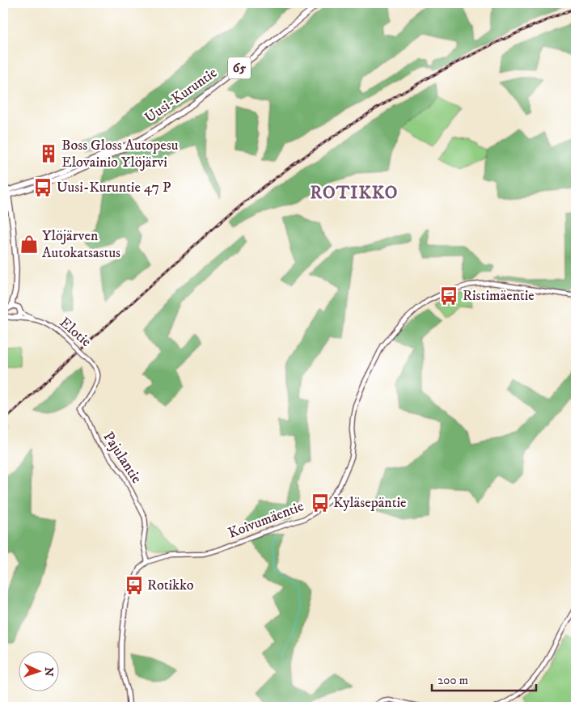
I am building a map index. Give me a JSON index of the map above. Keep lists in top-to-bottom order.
{
  "streets": {
    "main road": ["65", "Uusi-Kuruntie"],
    "street": ["Elotie", "Pajulantie", "Koivumäentie"]
  },
  "crossings": [
    ["Elotie", "Pajulantie"],
    ["Pajulantie", "Koivumäentie"]
  ],
  "districts": ["ROTIKKO"],
  "places": {
    "building": ["Boss Gloss Autopesu Elovainio Ylöjärvi"],
    "bus stop": [
      "Uusi-Kuruntie 47 P",
      "Ristimäentie",
      "Kyläsepäntie",
      "Rotikko"
    ],
    "shop": ["Ylöjärven Autokatsastus"]
  },
  "scale_bar": "200 m",
  "north": "right"
}
